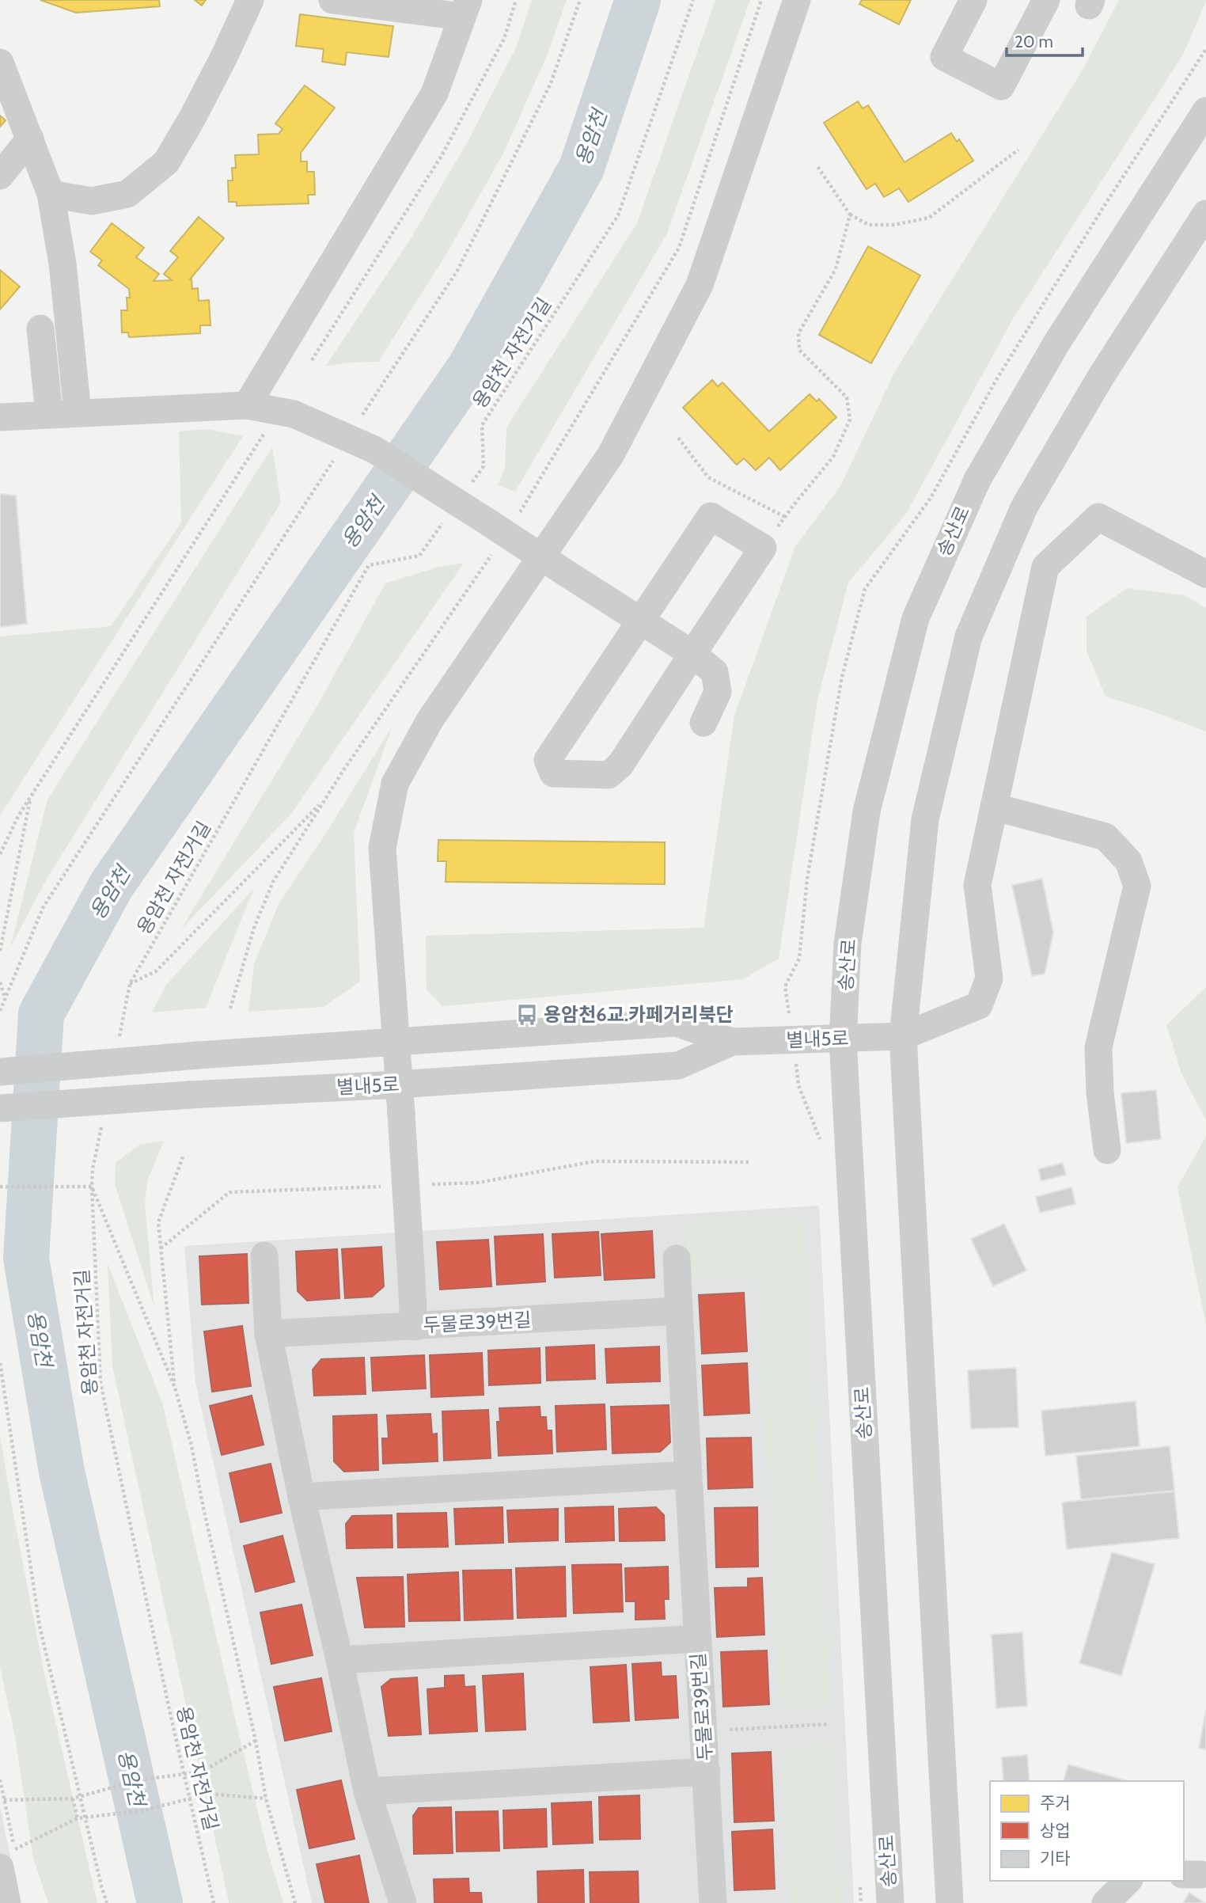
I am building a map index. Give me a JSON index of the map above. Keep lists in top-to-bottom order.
{
  "streets": {
    "street": ["송산로", "별내5로", "두물로39번길"],
    "path": ["용암천 자전거길"]
  },
  "crossings": [
    ["송산로", "별내5로"]
  ],
  "water": ["용암천"],
  "places": {
    "bus stop": ["용암천6교.카페거리북단"]
  },
  "legend": ["주거", "상업", "기타"],
  "scale_bar": "20 m"
}
